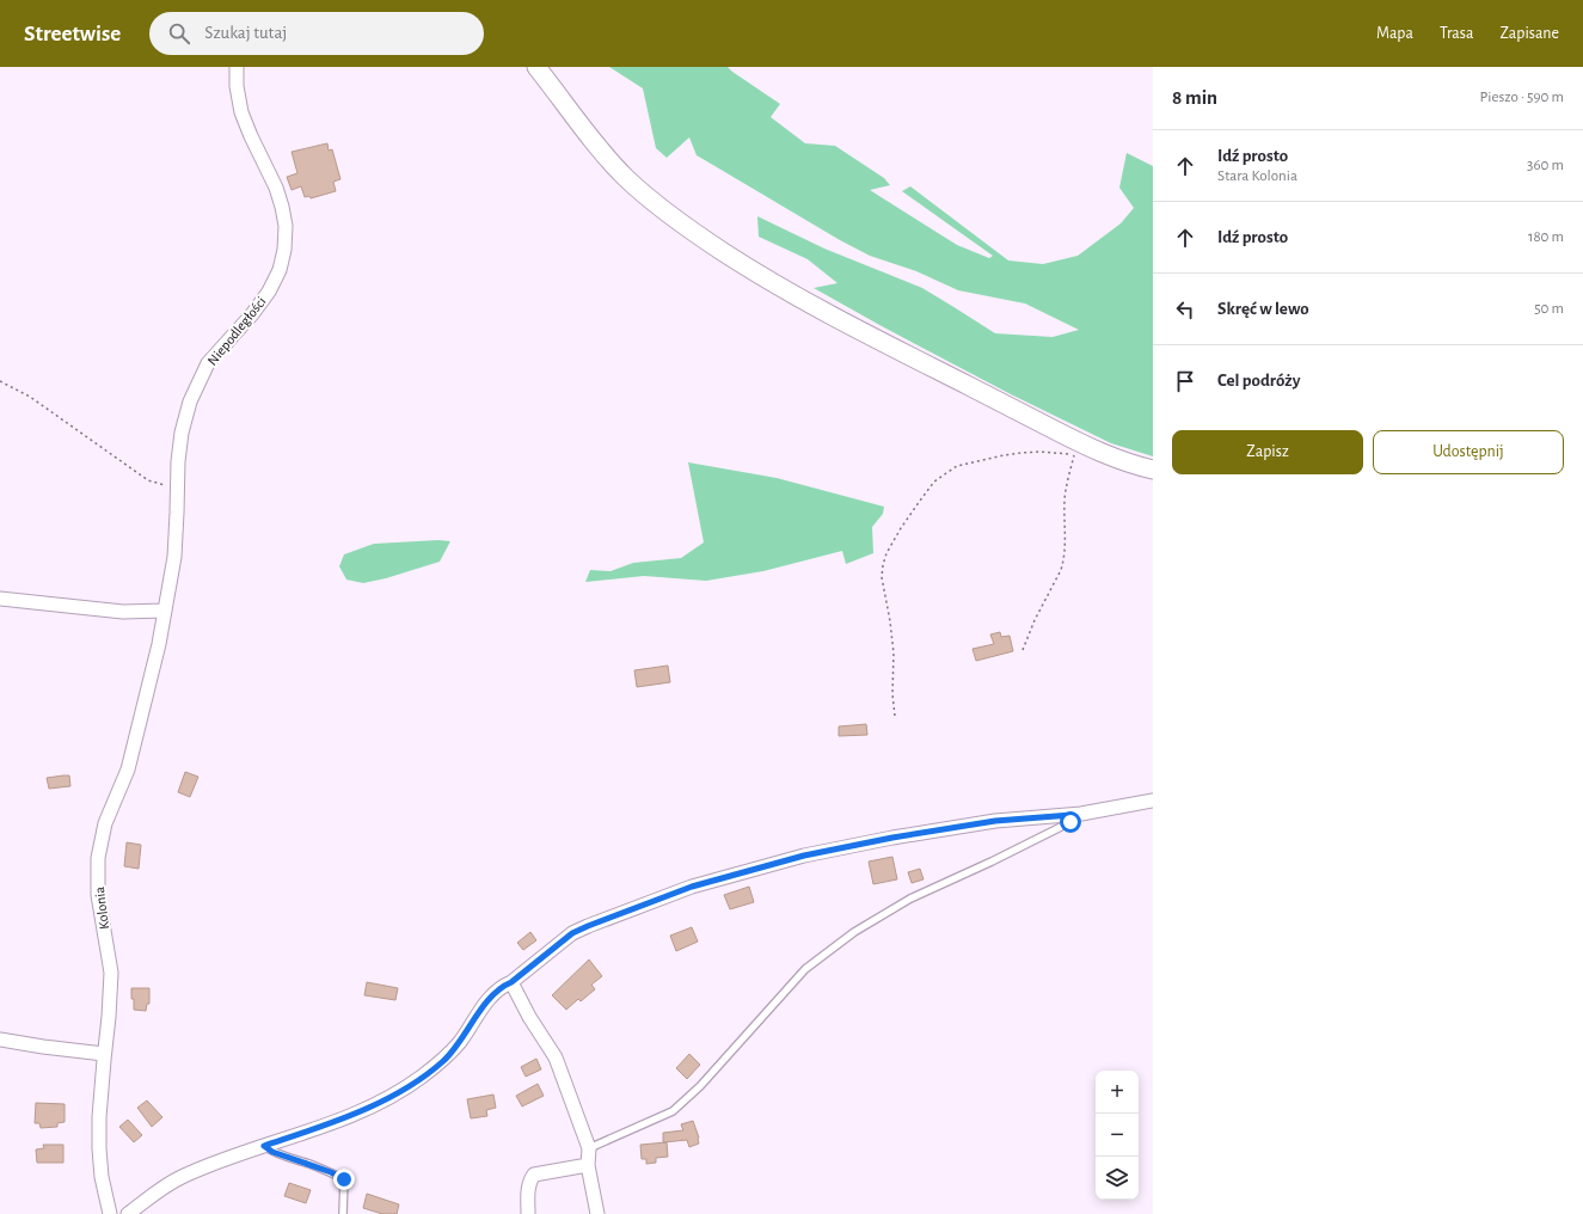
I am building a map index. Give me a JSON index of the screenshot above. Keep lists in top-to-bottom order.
{
  "streets": {
    "street": ["Niepodległości", "Kolonia"]
  },
  "crossings": [
    ["Niepodległości", "Kolonia"]
  ],
  "page": {
    "header": "Streetwise",
    "search": "Szukaj tutaj",
    "nav": ["Mapa", "Trasa", "Zapisane"],
    "heading": ["8 min", "Pieszo · 590 m"],
    "list": [
      ["Idź prosto", "Stara Kolonia", "360 m"],
      ["Idź prosto", "180 m"],
      ["Skręć w lewo", "50 m"],
      "Cel podróży"
    ],
    "buttons": ["Zapisz", "Udostępnij"],
    "map_buttons": ["+", "−"]
  }
}
